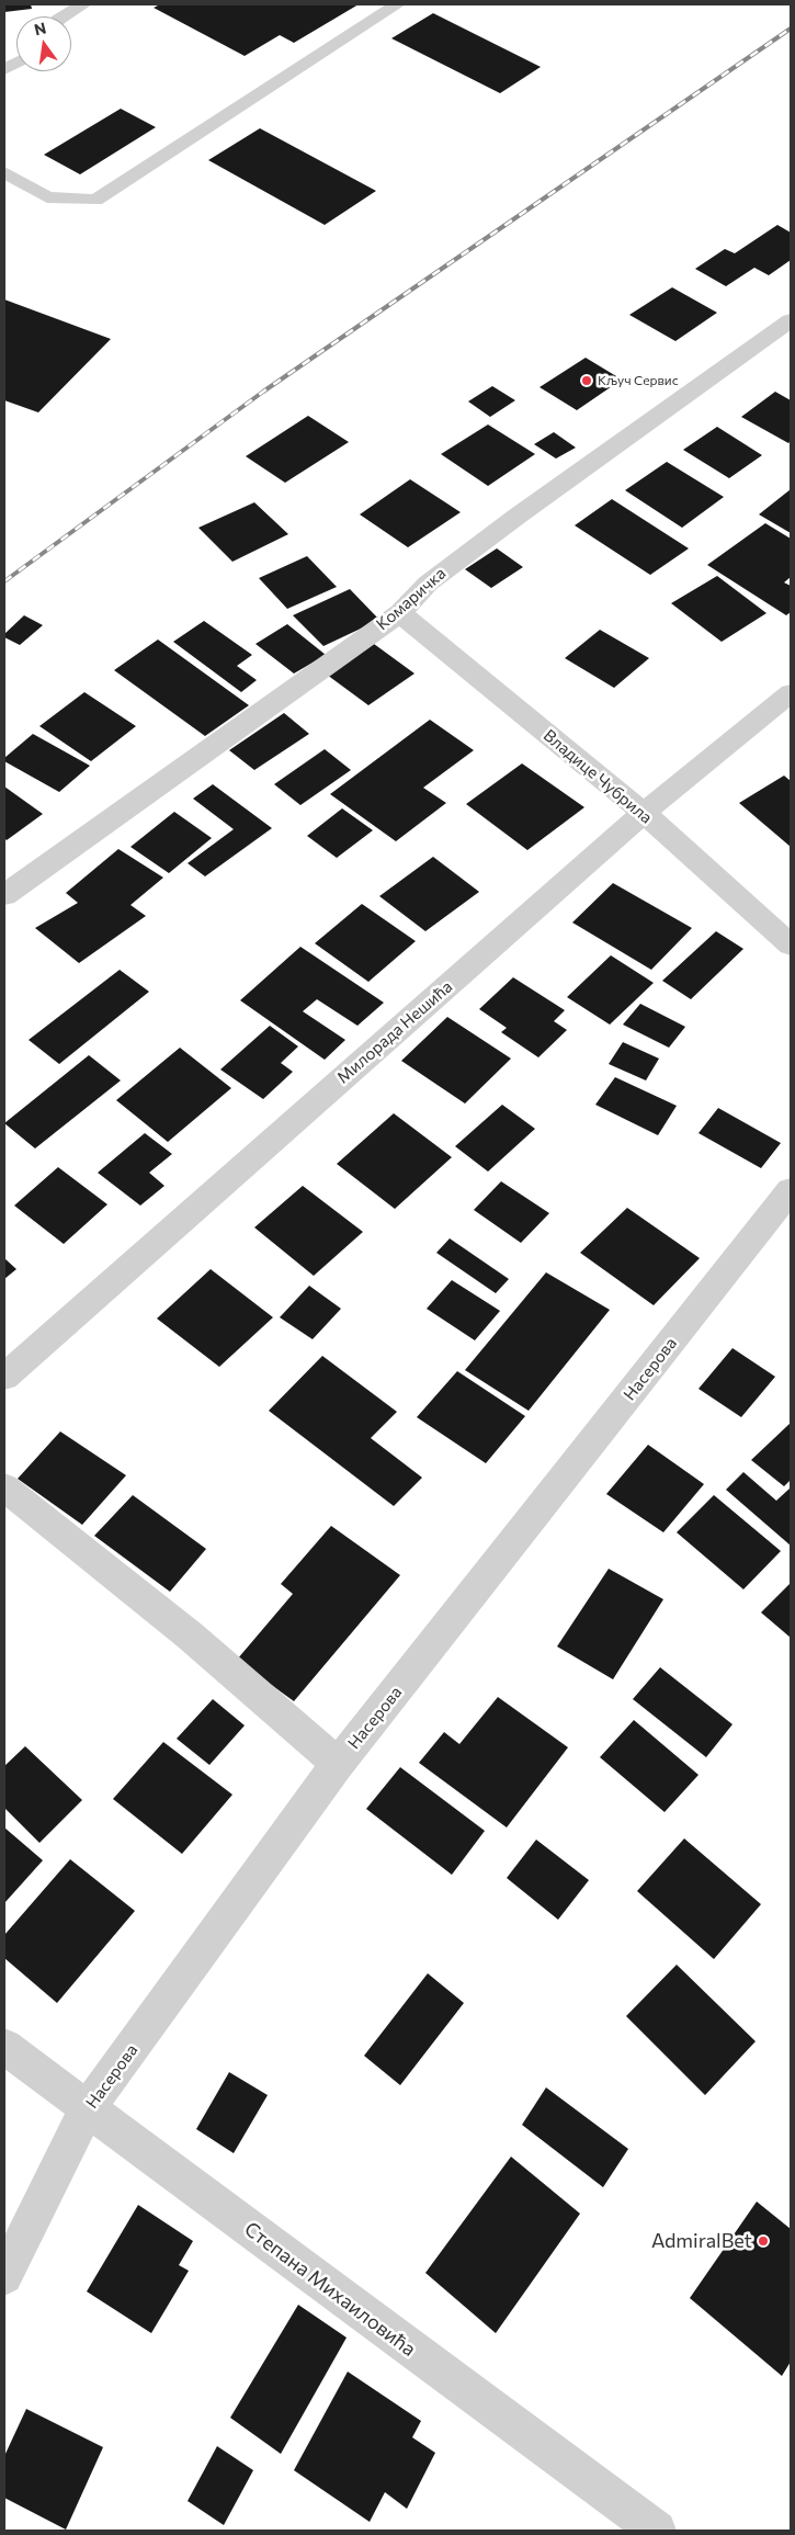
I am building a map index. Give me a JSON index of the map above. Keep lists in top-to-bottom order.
{
  "streets": {
    "street": [
      "Комаричка",
      "Владице Чубрила",
      "Милорада Нешића",
      "Насерова",
      "Степана Михаиловића"
    ]
  },
  "crossings": [
    ["Комаричка", "Владице Чубрила"],
    ["Владице Чубрила", "Милорада Нешића"],
    ["Насерова", "Степана Михаиловића"]
  ],
  "places": ["Кључ Сервис", "AdmiralBet"],
  "north": "top"
}
